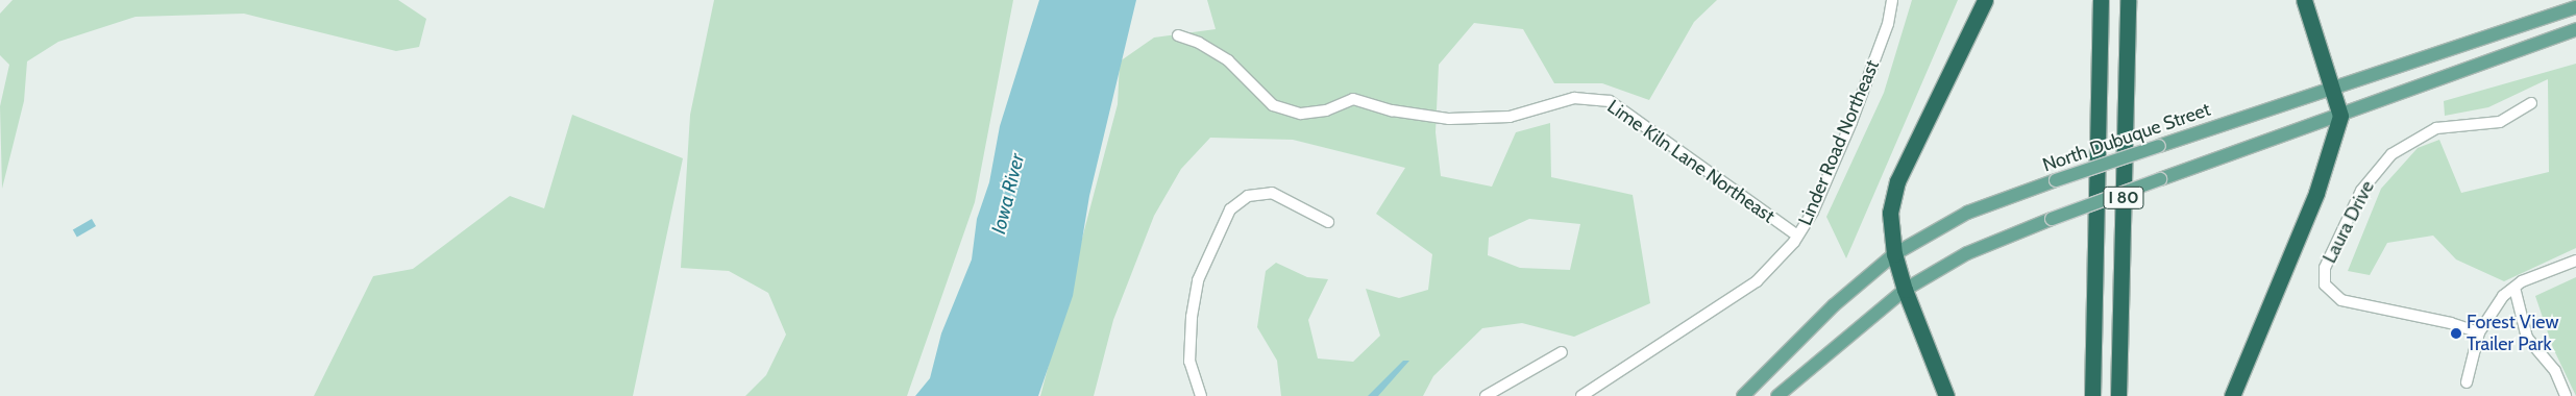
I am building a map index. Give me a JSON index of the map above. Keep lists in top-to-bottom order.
{
  "streets": {
    "highway": ["I 80"],
    "main road": ["North Dubuque Street"],
    "street": ["Linder Road Northeast", "Lime Kiln Lane Northeast", "Laura Drive"]
  },
  "crossings": [
    ["Linder Road Northeast", "Lime Kiln Lane Northeast"]
  ],
  "water": ["Iowa River"],
  "places": ["Forest View Trailer Park"]
}
